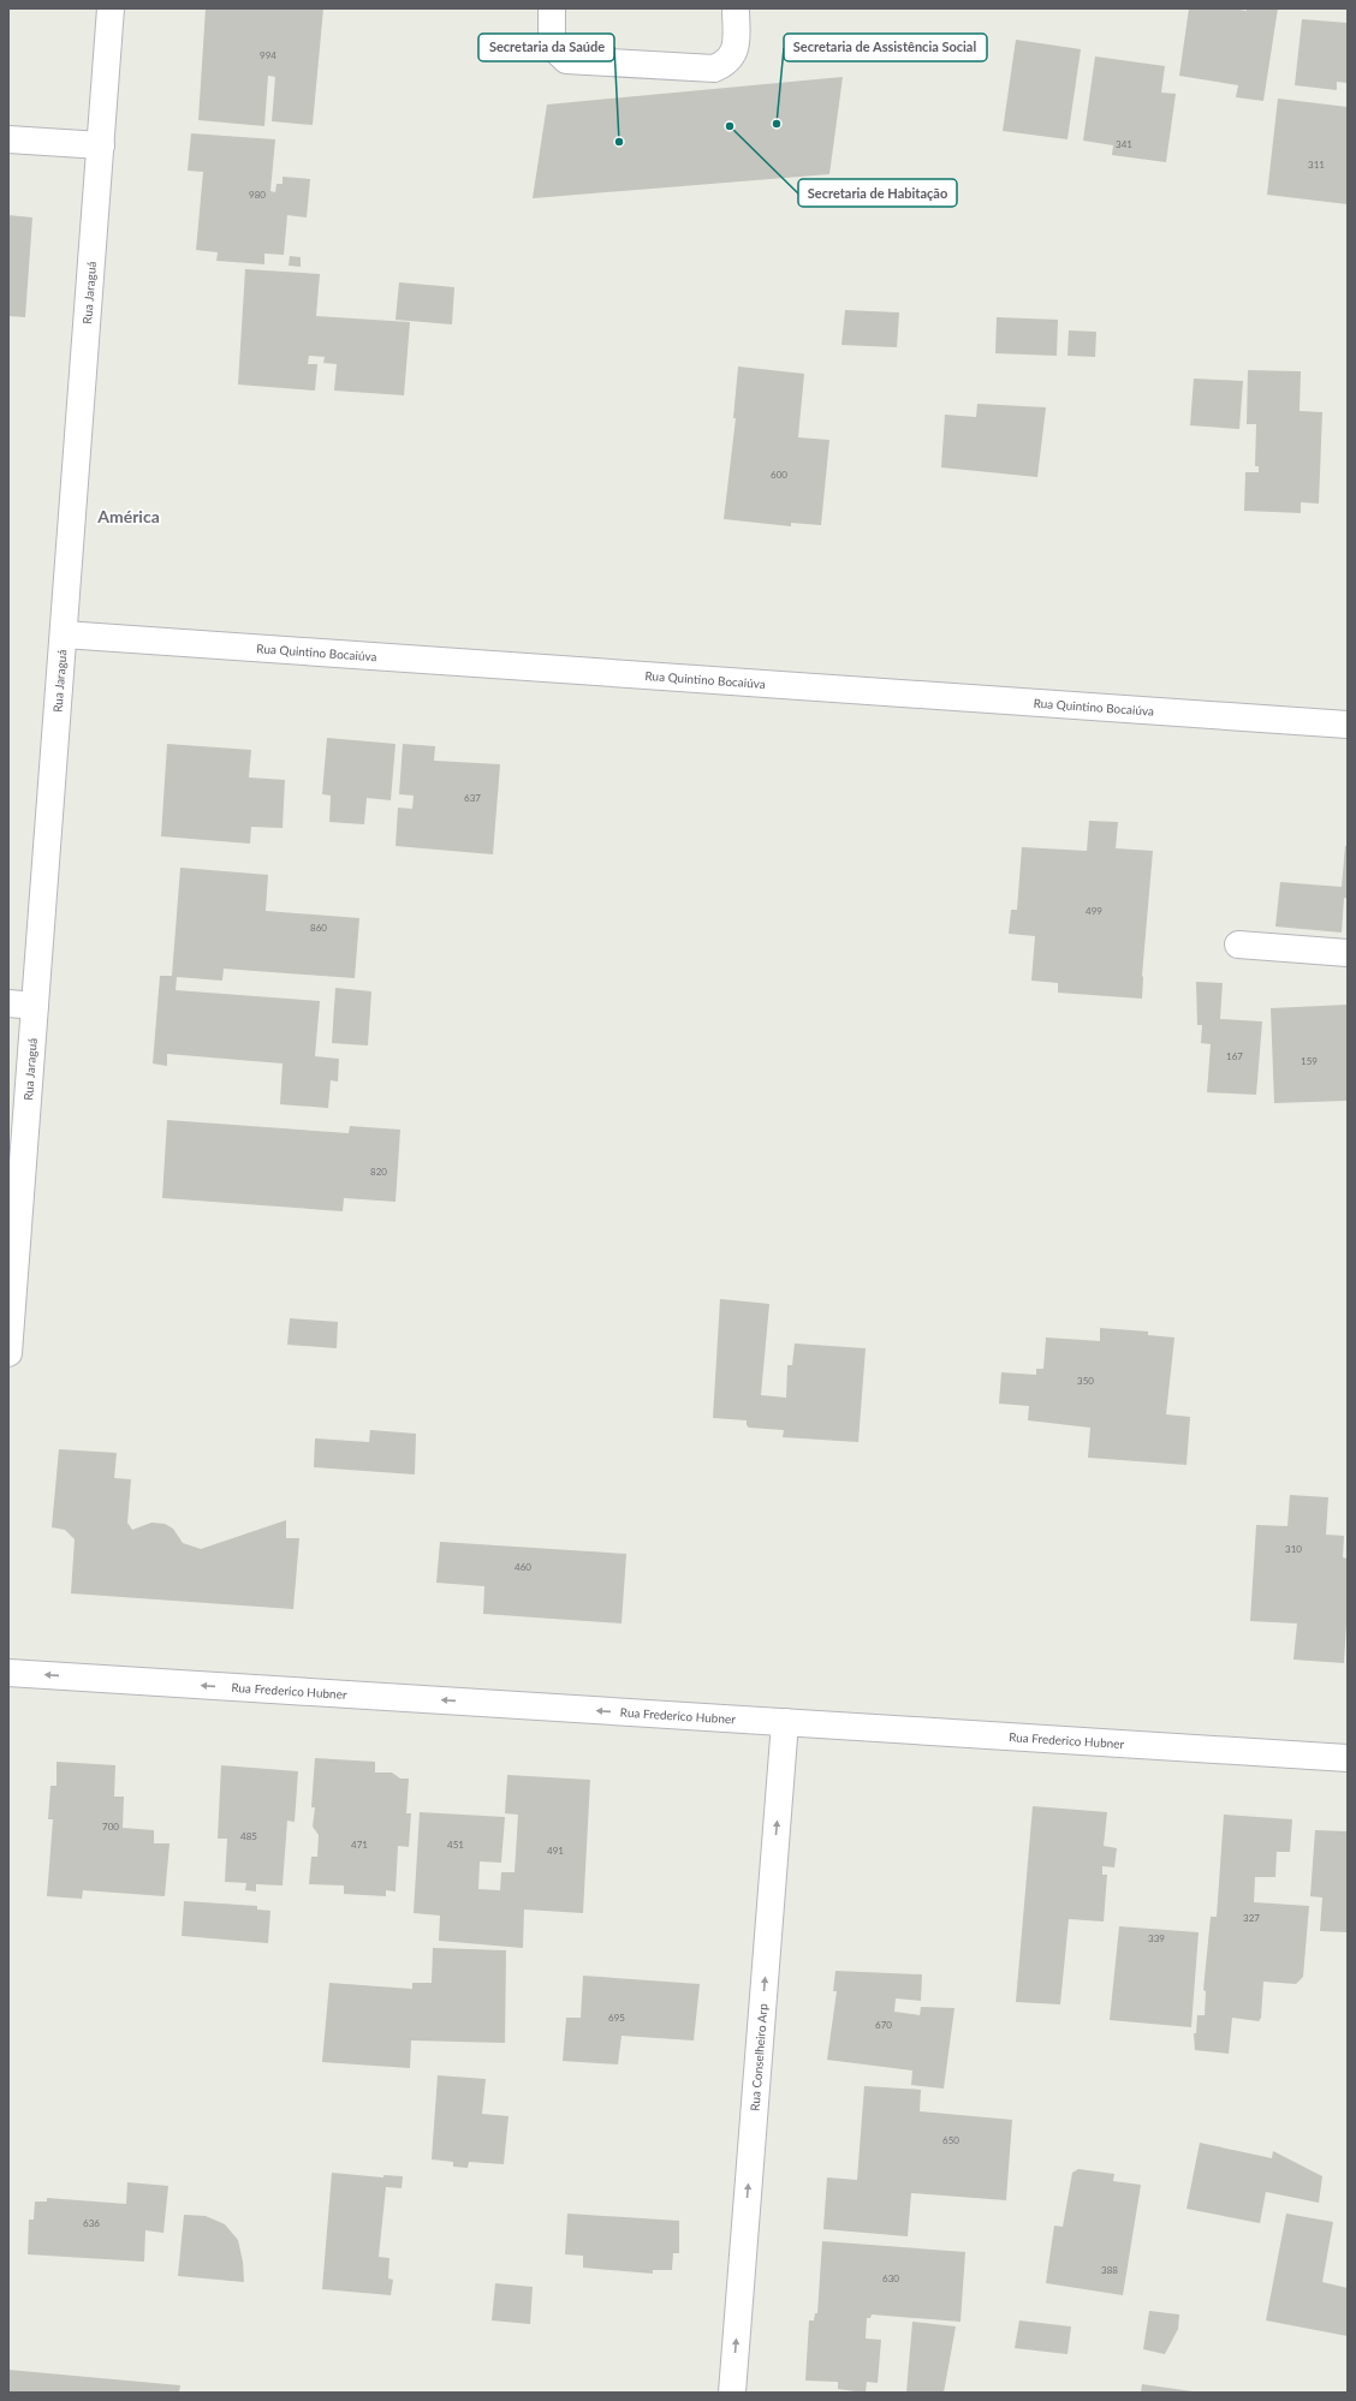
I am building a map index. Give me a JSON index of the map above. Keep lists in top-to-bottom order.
{
  "streets": {
    "street": [
      "Rua Jaraguá",
      "Rua Quintino Bocaiúva",
      "Rua Frederico Hubner",
      "Rua Conselheiro Arp"
    ]
  },
  "crossings": [
    ["Rua Jaraguá", "Rua Quintino Bocaiúva"],
    ["Rua Frederico Hubner", "Rua Conselheiro Arp"]
  ],
  "one_way": ["Rua Frederico Hubner", "Rua Conselheiro Arp"],
  "districts": ["América"],
  "places": ["Secretaria de Assistência Social", "Secretaria de Habitação", "Secretaria da Saúde"],
  "house_numbers": [
    "994",
    "341",
    "311",
    "980",
    "600",
    "637",
    "499",
    "860",
    "167",
    "159",
    "820",
    "350",
    "310",
    "460",
    "700",
    "485",
    "471",
    "451",
    "491",
    "327",
    "339",
    "695",
    "670",
    "650",
    "636",
    "388",
    "630"
  ]
}
